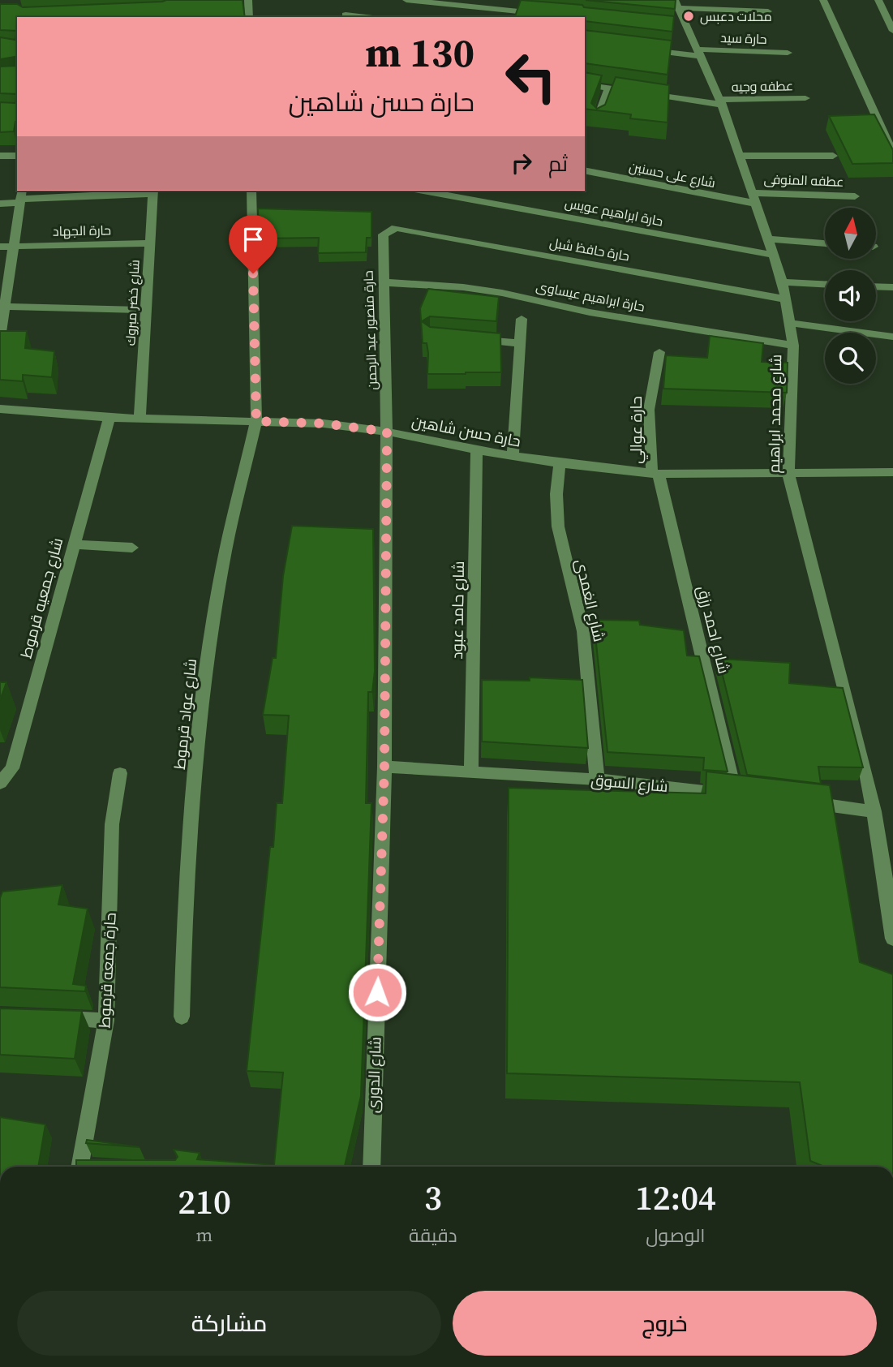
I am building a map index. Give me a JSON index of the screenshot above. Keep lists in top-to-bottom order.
{
  "streets": {
    "street": [
      "حارة سيد",
      "عطفه وجيه",
      "شارع على حسنين",
      "عطفه المنوفى",
      "حارة ابراهيم عويس",
      "حارة الجهاد",
      "حارة حافظ شبل",
      "حارة ابراهيم عيساوى",
      "شارع خضر مبروك",
      "حارة منصور عبد الرحمن",
      "شارع محمد ابراهيم",
      "حارة عوالي",
      "حارة حسن شاهين",
      "شارع جمعيه قرموط",
      "شارع الغمدى",
      "شارع حامد عبود",
      "شارع احمد رزق",
      "شارع عواد قرموط",
      "شارع السوق",
      "حارة جمعه قرموط",
      "شارع الدورى"
    ]
  },
  "crossings": [
    ["حارة سيد", "شارع محمد ابراهيم"],
    ["عطفه وجيه", "شارع محمد ابراهيم"],
    ["شارع على حسنين", "عطفه المنوفى"],
    ["شارع على حسنين", "شارع محمد ابراهيم"],
    ["عطفه المنوفى", "شارع محمد ابراهيم"],
    ["حارة ابراهيم عويس", "شارع محمد ابراهيم"],
    ["حارة الجهاد", "شارع خضر مبروك"],
    ["حارة حافظ شبل", "حارة منصور عبد الرحمن"],
    ["حارة حافظ شبل", "شارع محمد ابراهيم"],
    ["حارة ابراهيم عيساوى", "حارة منصور عبد الرحمن"],
    ["حارة ابراهيم عيساوى", "شارع محمد ابراهيم"],
    ["شارع خضر مبروك", "حارة حسن شاهين"],
    ["حارة منصور عبد الرحمن", "حارة حسن شاهين"],
    ["حارة منصور عبد الرحمن", "شارع الدورى"],
    ["شارع محمد ابراهيم", "حارة حسن شاهين"],
    ["حارة عوالي", "حارة حسن شاهين"],
    ["حارة عوالي", "شارع احمد رزق"],
    ["حارة حسن شاهين", "شارع جمعيه قرموط"],
    ["حارة حسن شاهين", "شارع الغمدى"],
    ["حارة حسن شاهين", "شارع حامد عبود"],
    ["حارة حسن شاهين", "شارع احمد رزق"],
    ["حارة حسن شاهين", "شارع عواد قرموط"],
    ["حارة حسن شاهين", "شارع الدورى"],
    ["شارع الغمدى", "شارع السوق"],
    ["شارع حامد عبود", "شارع السوق"],
    ["شارع احمد رزق", "شارع السوق"],
    ["شارع السوق", "شارع الدورى"]
  ],
  "places": ["محلات دعبس"],
  "north": "top",
  "page": {
    "turn": ["130 m", "حارة حسن شاهين"],
    "then": "ثم",
    "eta": [
      "12:04",
      "الوصول",
      "3",
      "دقيقة",
      "210",
      "m"
    ],
    "buttons": ["خروج", "مشاركة"]
  }
}
